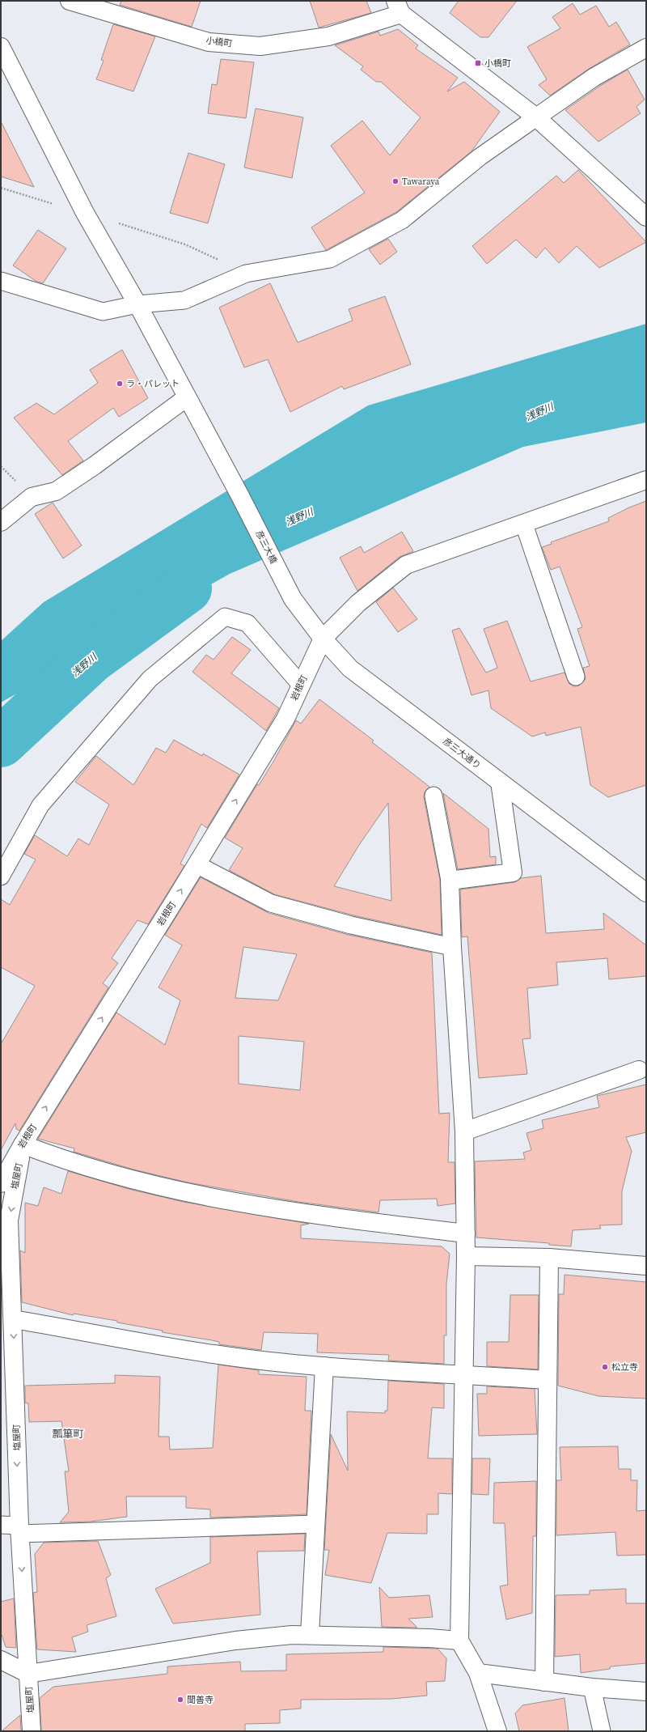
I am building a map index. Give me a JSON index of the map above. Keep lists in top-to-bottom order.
{
  "streets": {
    "street": [
      "小橋町",
      "彦三大橋",
      "岩根町",
      "彦三大通り",
      "塩屋町"
    ]
  },
  "crossings": [
    ["彦三大橋", "彦三大通り"],
    ["岩根町", "彦三大通り"],
    ["岩根町", "塩屋町"]
  ],
  "one_way": ["岩根町", "塩屋町"],
  "districts": ["瓢箪町"],
  "water": ["浅野川"],
  "places": {
    "transit": ["小橋町"],
    "other": [
      "Tawaraya",
      "ラ・パレット",
      "松立寺",
      "聞善寺"
    ]
  }
}
